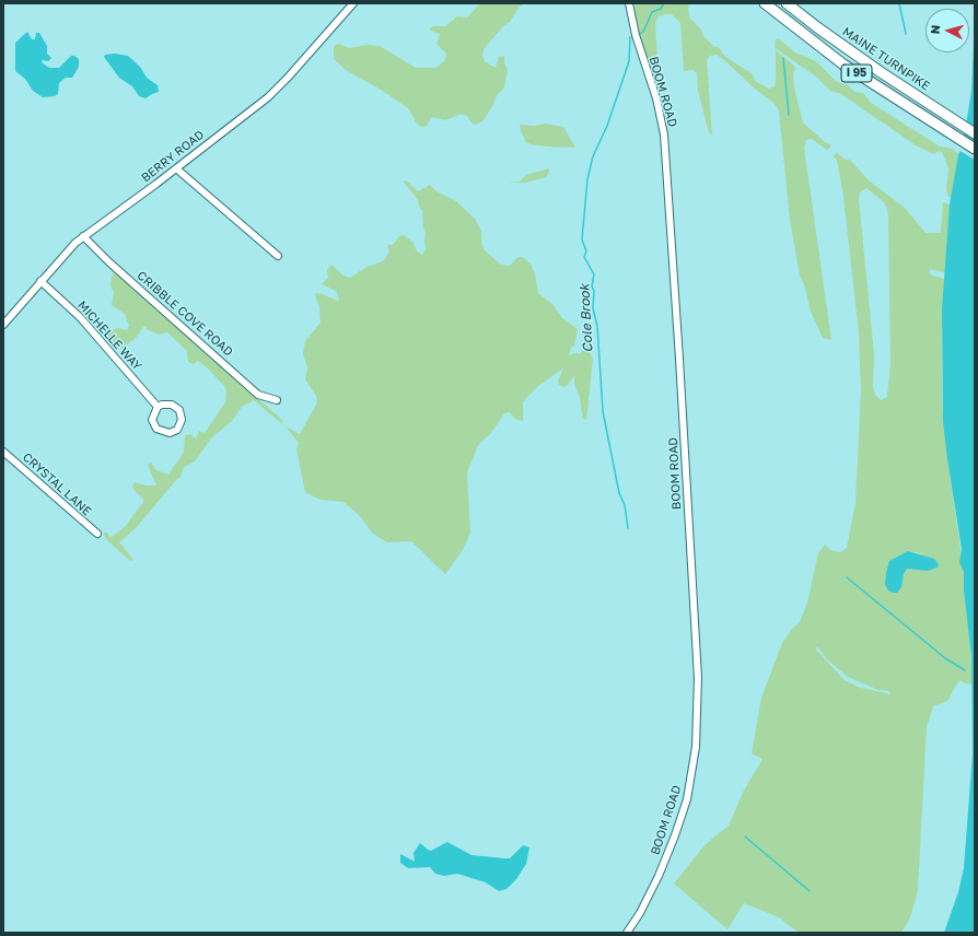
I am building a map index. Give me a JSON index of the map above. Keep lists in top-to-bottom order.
{
  "streets": {
    "highway": ["MAINE TURNPIKE", "I 95"],
    "street": [
      "BOOM ROAD",
      "BERRY ROAD",
      "CRIBBLE COVE ROAD",
      "MICHELLE WAY",
      "CRYSTAL LANE"
    ]
  },
  "crossings": [
    ["BERRY ROAD", "CRIBBLE COVE ROAD"],
    ["BERRY ROAD", "MICHELLE WAY"]
  ],
  "water": ["Cole Brook"],
  "north": "left"
}
